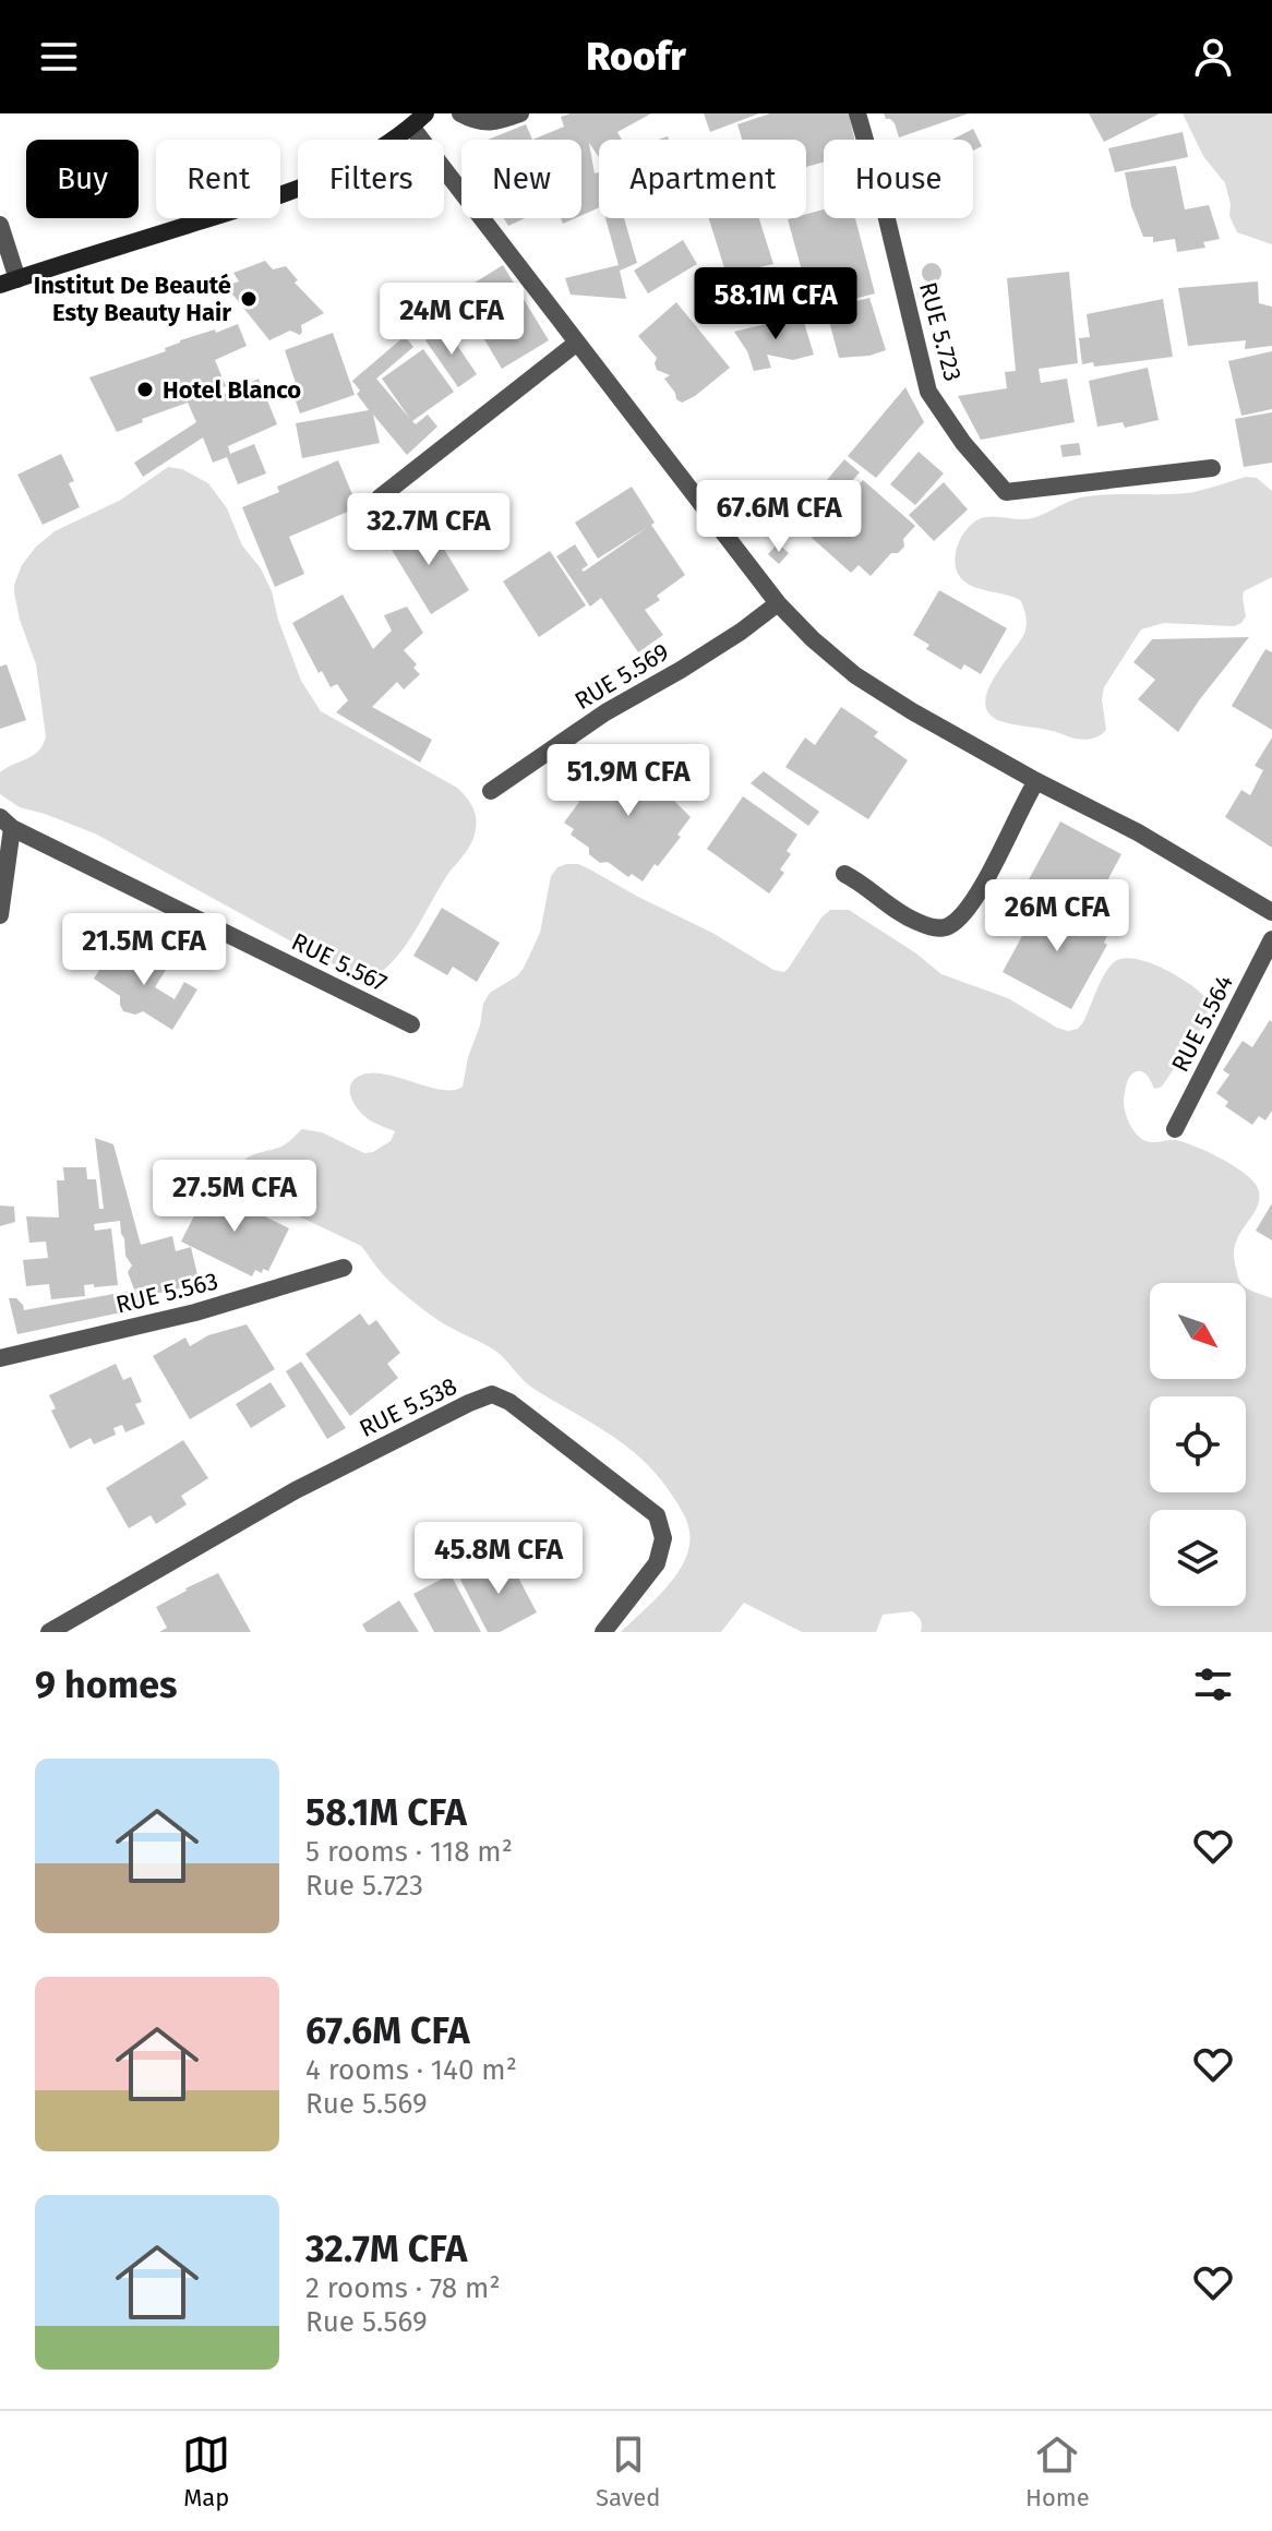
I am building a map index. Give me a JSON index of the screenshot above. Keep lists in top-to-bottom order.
{
  "streets": {
    "street": [
      "RUE 5.723",
      "RUE 5.569",
      "RUE 5.567",
      "RUE 5.564",
      "RUE 5.563",
      "RUE 5.538"
    ]
  },
  "places": ["Institut De Beauté Esty Beauty Hair", "Hotel Blanco"],
  "north": "bottom right",
  "page": {
    "header": "Roofr",
    "chip": [
      "Buy",
      "Rent",
      "Filters",
      "New",
      "Apartment",
      "House"
    ],
    "price": [
      "58.1M CFA",
      "24M CFA",
      "67.6M CFA",
      "32.7M CFA",
      "51.9M CFA",
      "26M CFA",
      "21.5M CFA",
      "27.5M CFA",
      "45.8M CFA"
    ],
    "heading": "9 homes",
    "list": [
      {
        "name": "58.1M CFA",
        "note": "5 rooms · 118 m² · Rue 5.723"
      },
      {
        "name": "67.6M CFA",
        "note": "4 rooms · 140 m² · Rue 5.569"
      },
      {
        "name": "32.7M CFA",
        "note": "2 rooms · 78 m² · Rue 5.569"
      }
    ],
    "tabs": ["Map", "Saved", "Home"]
  }
}
